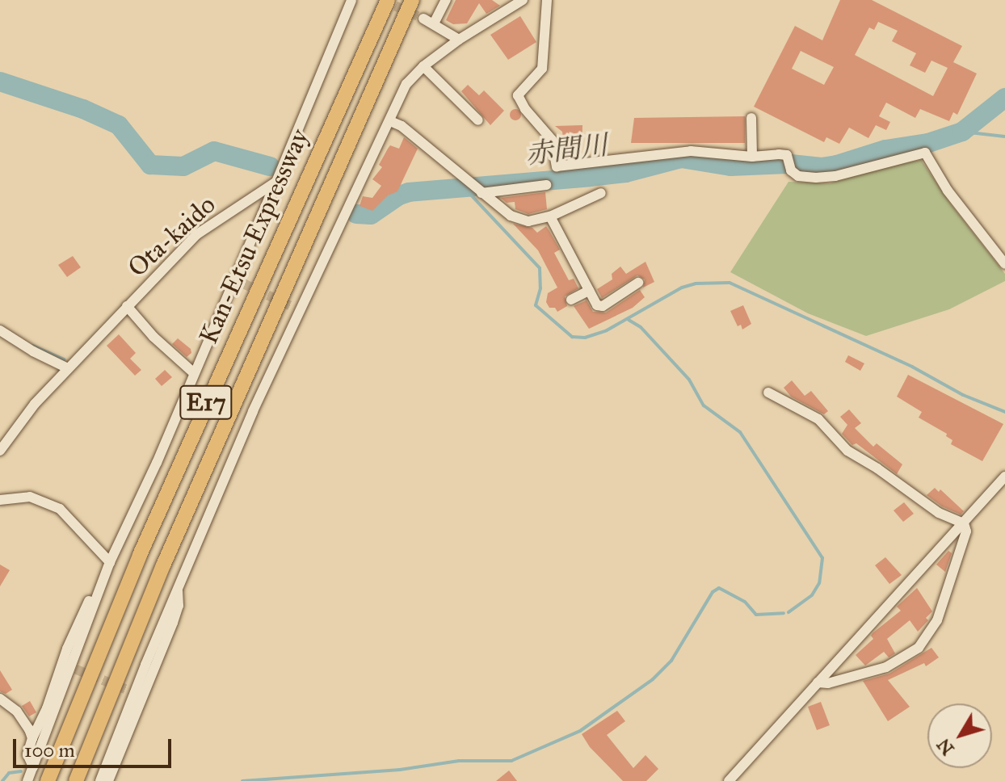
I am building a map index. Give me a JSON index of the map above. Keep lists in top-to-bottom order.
{
  "streets": {
    "highway": ["Kan-Etsu Expressway", "E17"],
    "street": ["Ota-kaido"]
  },
  "water": ["赤間川"],
  "scale_bar": "100 m",
  "north": "bottom left"
}
